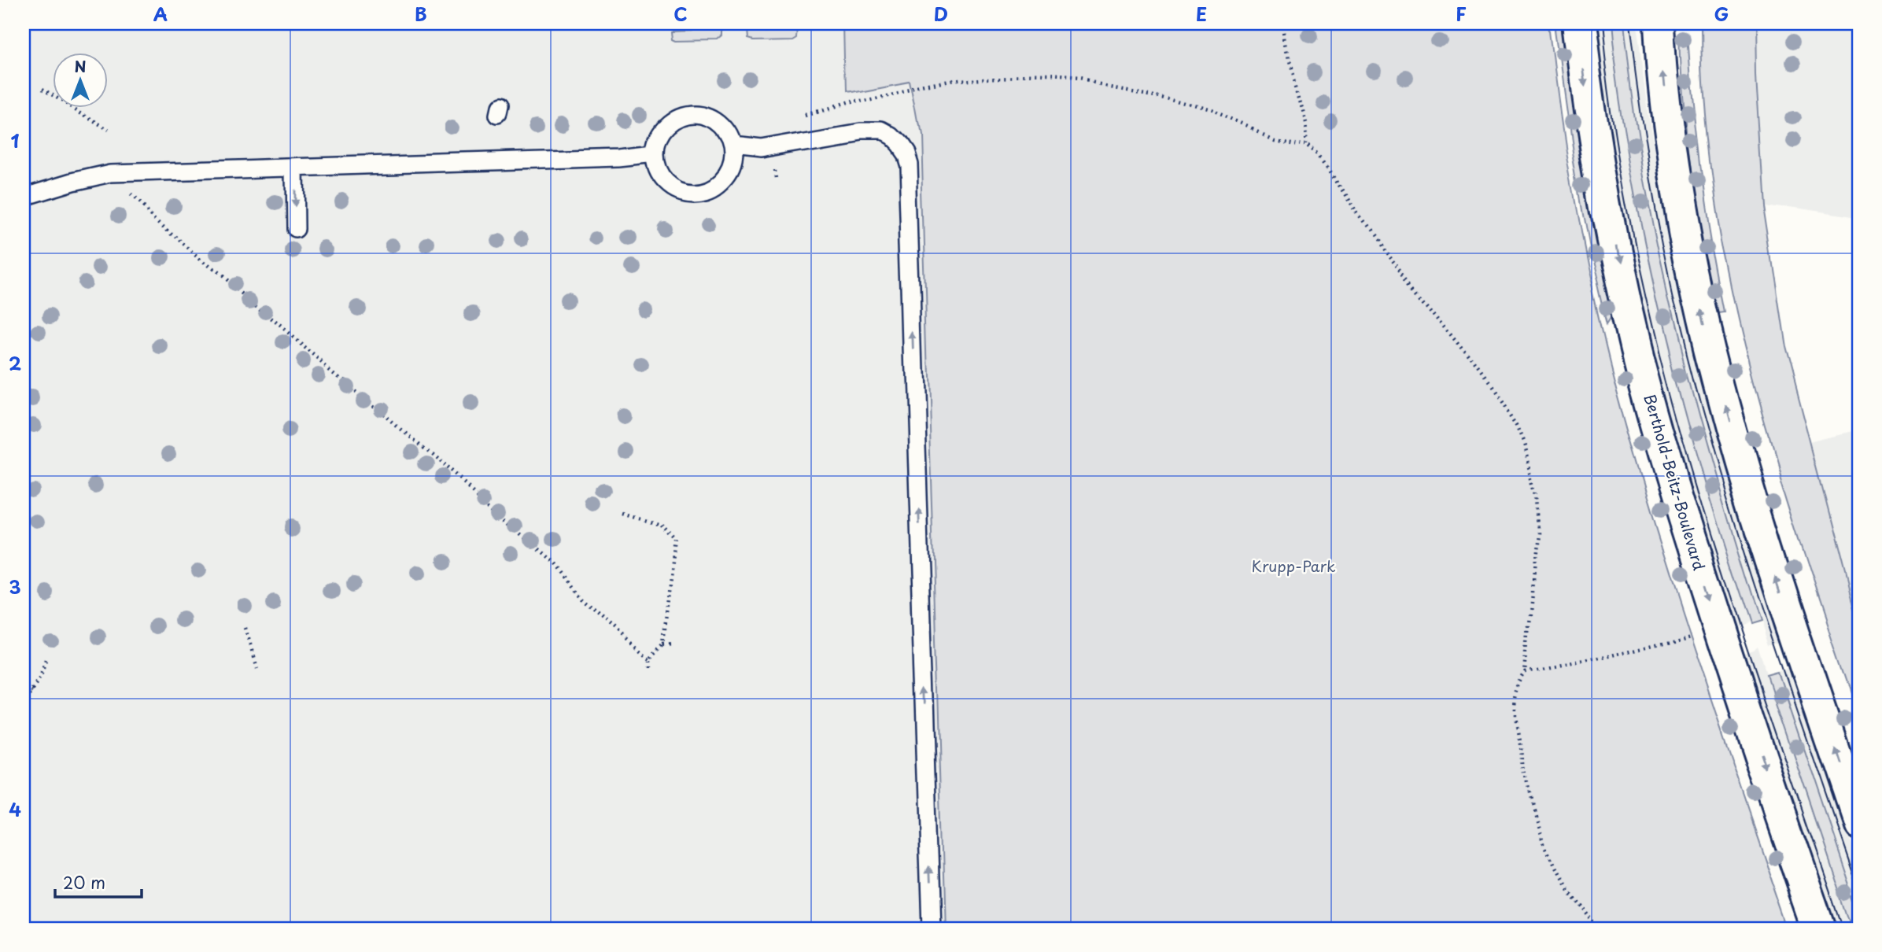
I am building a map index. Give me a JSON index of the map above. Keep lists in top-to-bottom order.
{
  "streets": {
    "main road": ["Berthold-Beitz-Boulevard"]
  },
  "parks": ["Krupp-Park"],
  "scale_bar": "20 m",
  "north": "top",
  "grid": {
    "columns": [
      "A",
      "B",
      "C",
      "D",
      "E",
      "F",
      "G"
    ],
    "rows": [
      "1",
      "2",
      "3",
      "4"
    ]
  }
}
